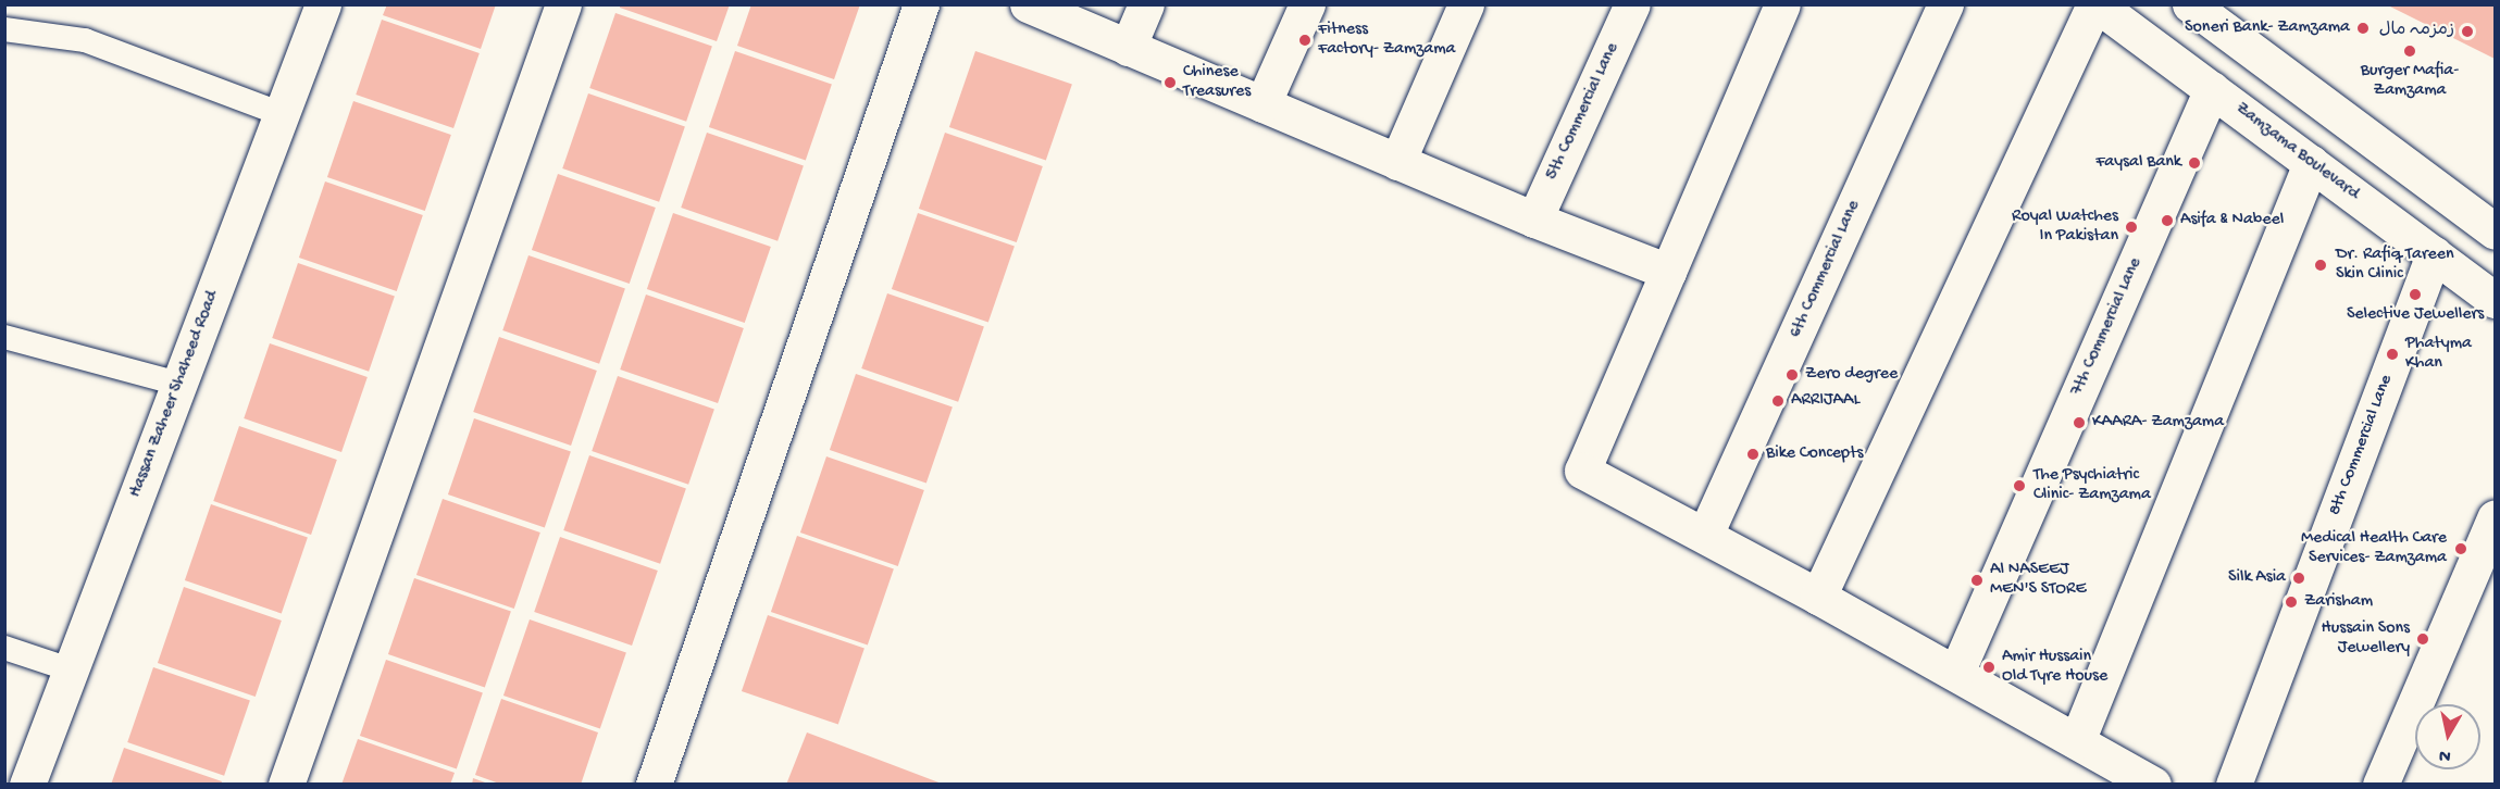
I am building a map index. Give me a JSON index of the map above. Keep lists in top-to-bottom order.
{
  "streets": {
    "street": [
      "5th Commercial Lane",
      "Zamzama Boulevard",
      "6th Commercial Lane",
      "7th Commercial Lane",
      "Hassan Zaheer Shaheed Road",
      "8th Commercial Lane"
    ]
  },
  "crossings": [
    ["Zamzama Boulevard", "7th Commercial Lane"],
    ["Zamzama Boulevard", "8th Commercial Lane"]
  ],
  "places": [
    "Soneri Bank- Zamzama",
    "زمزمہ مال",
    "Fitness Factory- Zamzama",
    "Burger Mafia- Zamzama",
    "Chinese Treasures",
    "Faysal Bank",
    "Asifa & Nabeel",
    "Royal Watches In Pakistan",
    "Dr. Rafiq Tareen Skin Clinic",
    "Selective Jewellers",
    "Phatyma Khan",
    "Zero degree",
    "ARRIJAAL",
    "KAARA- Zamzama",
    "Bike Concepts",
    "The Psychiatric Clinic- Zamzama",
    "Medical Health Care Services- Zamzama",
    "Silk Asia",
    "Al NASEEJ MEN'S STORE",
    "Zarisham",
    "Hussain Sons Jewellery",
    "Amir Hussain Old Tyre House"
  ],
  "north": "bottom"
}
